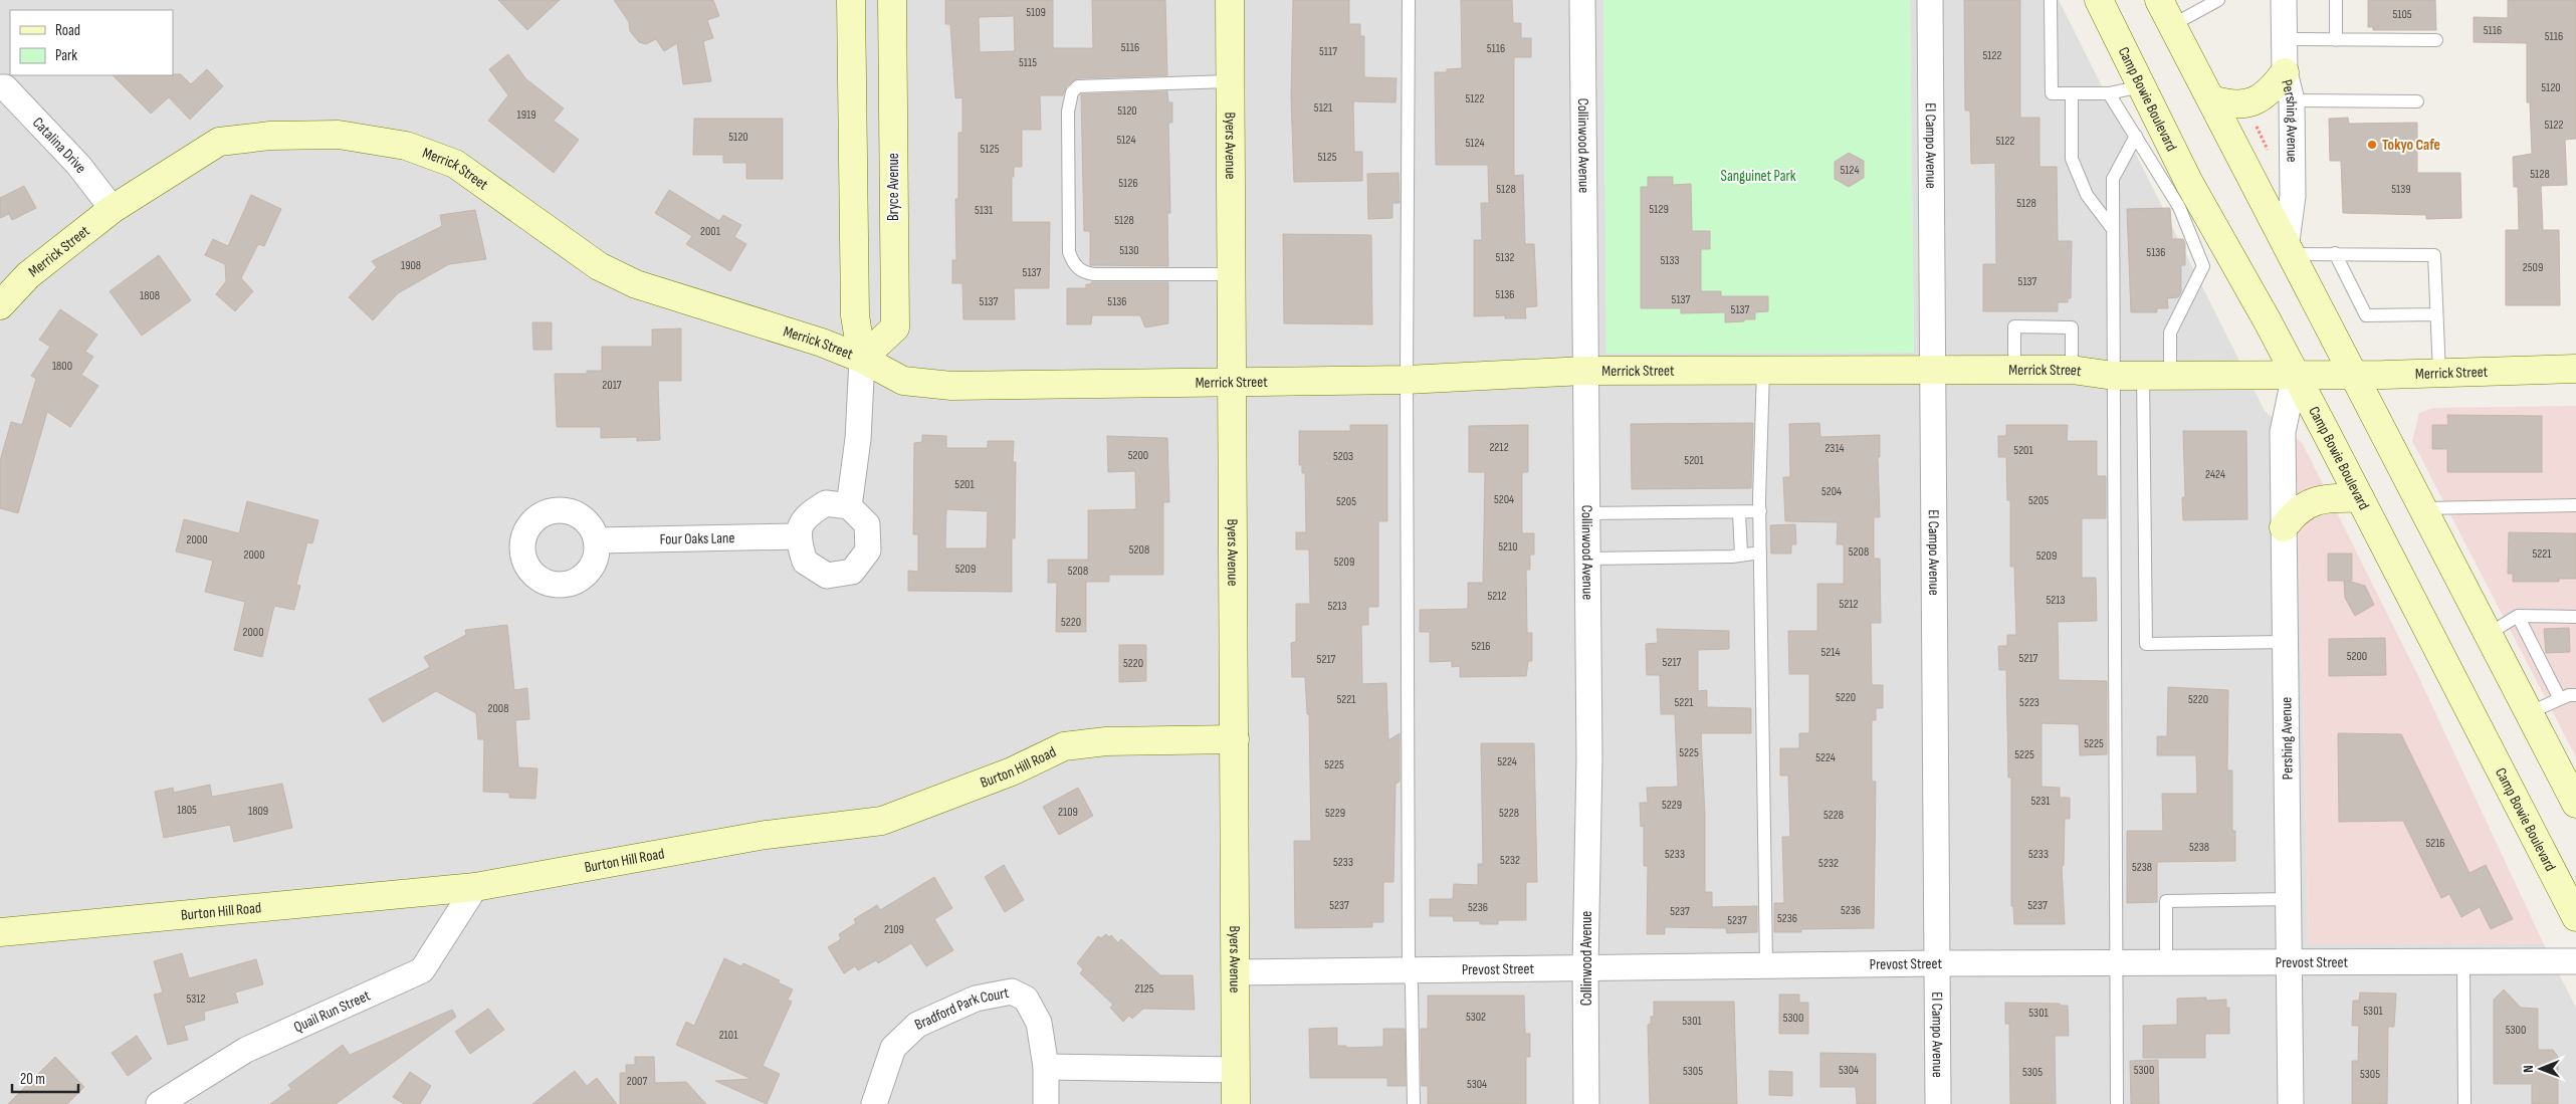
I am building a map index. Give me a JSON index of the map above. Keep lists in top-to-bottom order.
{
  "streets": {
    "street": [
      "Camp Bowie Boulevard",
      "Pershing Avenue",
      "Catalina Drive",
      "Byers Avenue",
      "Collinwood Avenue",
      "El Campo Avenue",
      "Merrick Street",
      "Bryce Avenue",
      "Four Oaks Lane",
      "Burton Hill Road",
      "Prevost Street",
      "Quail Run Street",
      "Bradford Park Court"
    ]
  },
  "crossings": [
    ["Camp Bowie Boulevard", "Pershing Avenue"],
    ["Camp Bowie Boulevard", "Merrick Street"],
    ["Pershing Avenue", "Merrick Street"],
    ["Pershing Avenue", "Prevost Street"],
    ["Catalina Drive", "Merrick Street"],
    ["Byers Avenue", "Merrick Street"],
    ["Byers Avenue", "Burton Hill Road"],
    ["Byers Avenue", "Prevost Street"],
    ["Collinwood Avenue", "Merrick Street"],
    ["Collinwood Avenue", "Prevost Street"],
    ["El Campo Avenue", "Merrick Street"],
    ["El Campo Avenue", "Prevost Street"],
    ["Merrick Street", "Bryce Avenue"],
    ["Burton Hill Road", "Quail Run Street"]
  ],
  "parks": ["Sanguinet Park"],
  "places": ["Tokyo Cafe"],
  "house_numbers": [
    "5109",
    "5105",
    "5116",
    "5116",
    "5116",
    "5116",
    "5117",
    "5122",
    "5115",
    "5120",
    "5122",
    "5121",
    "5120",
    "1919",
    "5122",
    "5120",
    "5124",
    "5122",
    "5124",
    "5125",
    "5125",
    "5124",
    "5128",
    "5126",
    "5128",
    "5139",
    "5128",
    "5129",
    "5131",
    "5128",
    "2001",
    "5130",
    "5136",
    "5132",
    "5133",
    "1908",
    "2509",
    "5137",
    "5137",
    "5136",
    "1808",
    "5137",
    "5137",
    "5136",
    "5137",
    "1800",
    "2017",
    "2212",
    "2314",
    "5201",
    "5200",
    "5203",
    "5201",
    "2424",
    "5201",
    "5204",
    "5204",
    "5205",
    "5205",
    "2000",
    "5210",
    "5208",
    "5208",
    "5221",
    "2000",
    "5209",
    "5209",
    "5209",
    "5208",
    "5212",
    "5213",
    "5212",
    "5213",
    "5220",
    "2000",
    "5216",
    "5214",
    "5200",
    "5217",
    "5217",
    "5217",
    "5220",
    "5220",
    "5221",
    "5220",
    "5221",
    "5223",
    "2008",
    "5225",
    "5225",
    "5225",
    "5224",
    "5224",
    "5225",
    "5231",
    "5229",
    "1805",
    "1809",
    "2109",
    "5229",
    "5228",
    "5228",
    "5216",
    "5238",
    "5233",
    "5233",
    "5232",
    "5233",
    "5232",
    "5238",
    "5237",
    "5237",
    "5236",
    "5236",
    "5237",
    "5236",
    "5237",
    "2109",
    "2125",
    "5312",
    "5301",
    "5301",
    "5302",
    "5300",
    "5301",
    "5300",
    "2101",
    "5304",
    "5300",
    "5305",
    "5305",
    "5305",
    "2007",
    "5304"
  ],
  "legend": ["Road", "Park"],
  "scale_bar": "20 m",
  "north": "left"
}
